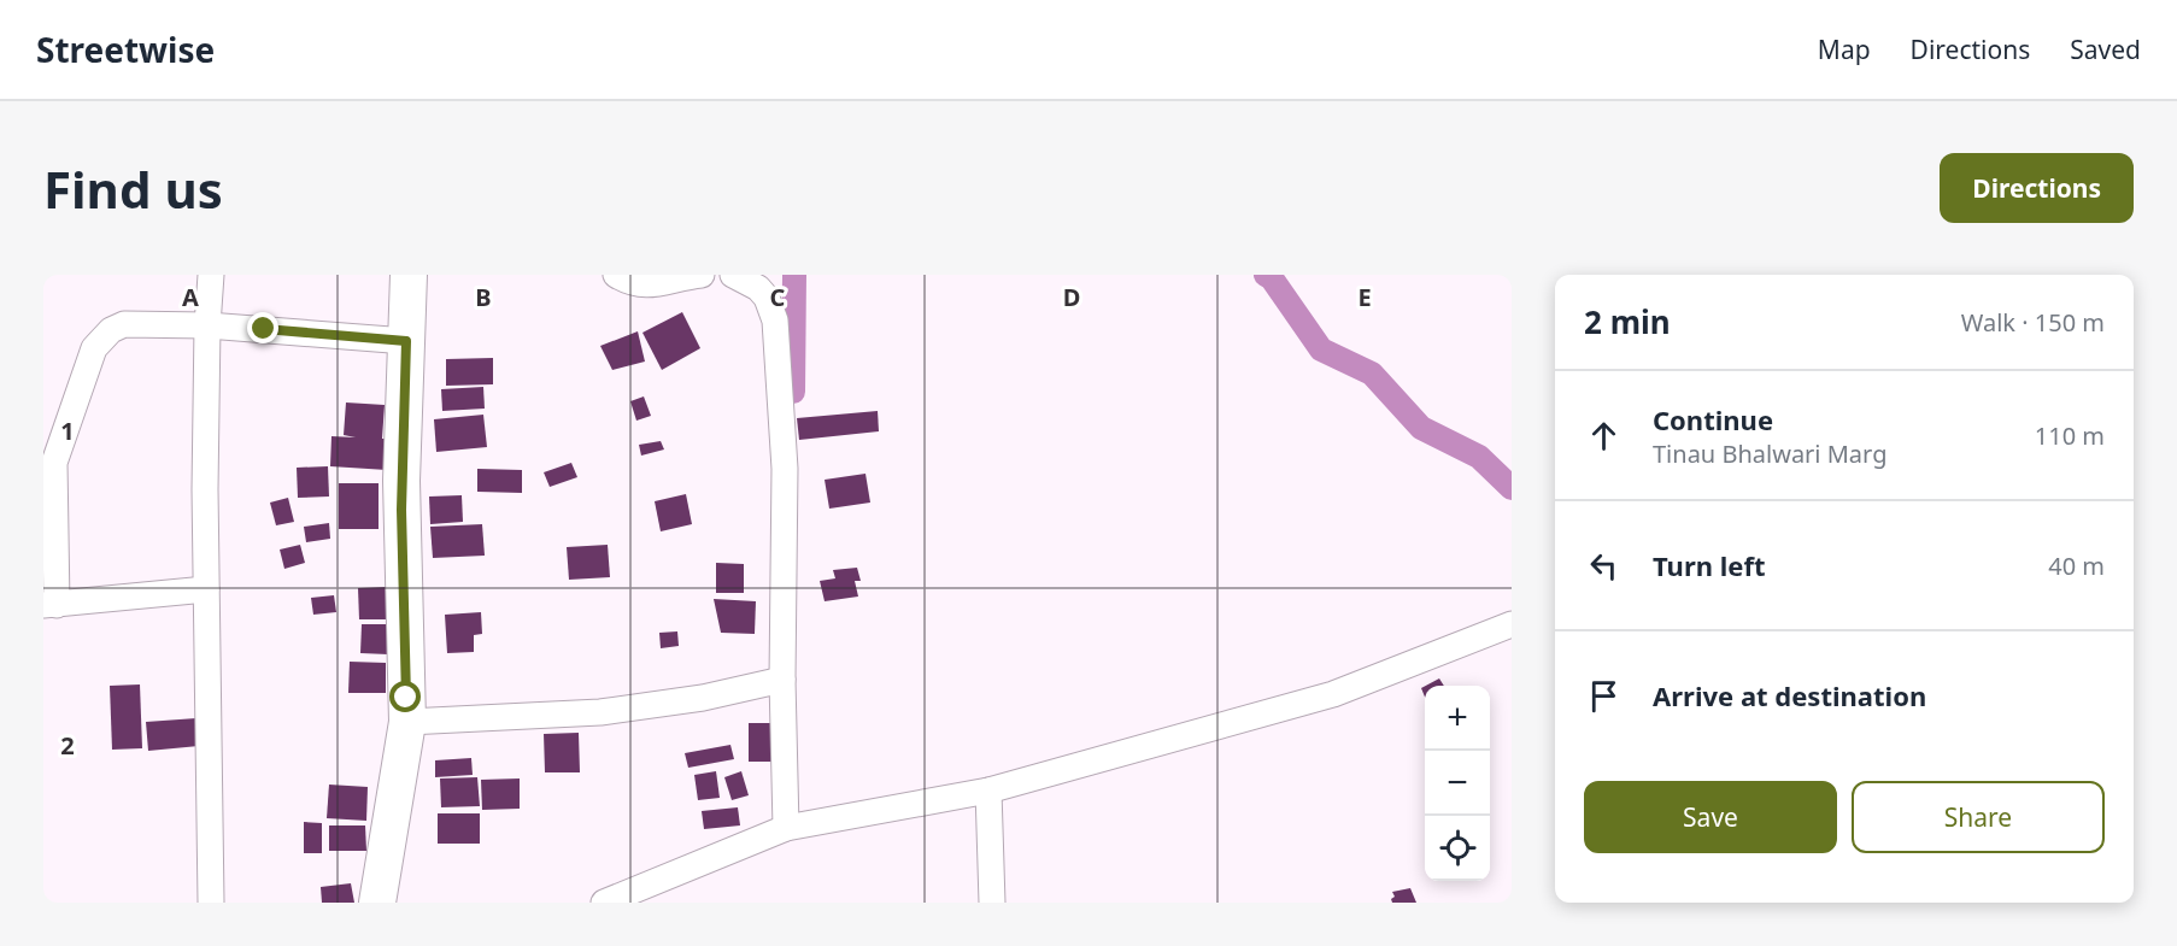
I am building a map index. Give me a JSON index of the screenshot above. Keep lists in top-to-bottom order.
{
  "page": {
    "header": "Streetwise",
    "nav": ["Map", "Directions", "Saved"],
    "buttons": [
      "Directions",
      ["Save", "Share"]
    ],
    "title": "Find us",
    "heading": ["2 min", "Walk · 150 m"],
    "list": [
      ["Continue", "Tinau Bhalwari Marg", "110 m"],
      ["Turn left", "40 m"],
      "Arrive at destination"
    ],
    "map_buttons": ["+", "−"]
  },
  "grid": {
    "columns": [
      "A",
      "B",
      "C",
      "D",
      "E"
    ],
    "rows": ["1", "2"]
  }
}
